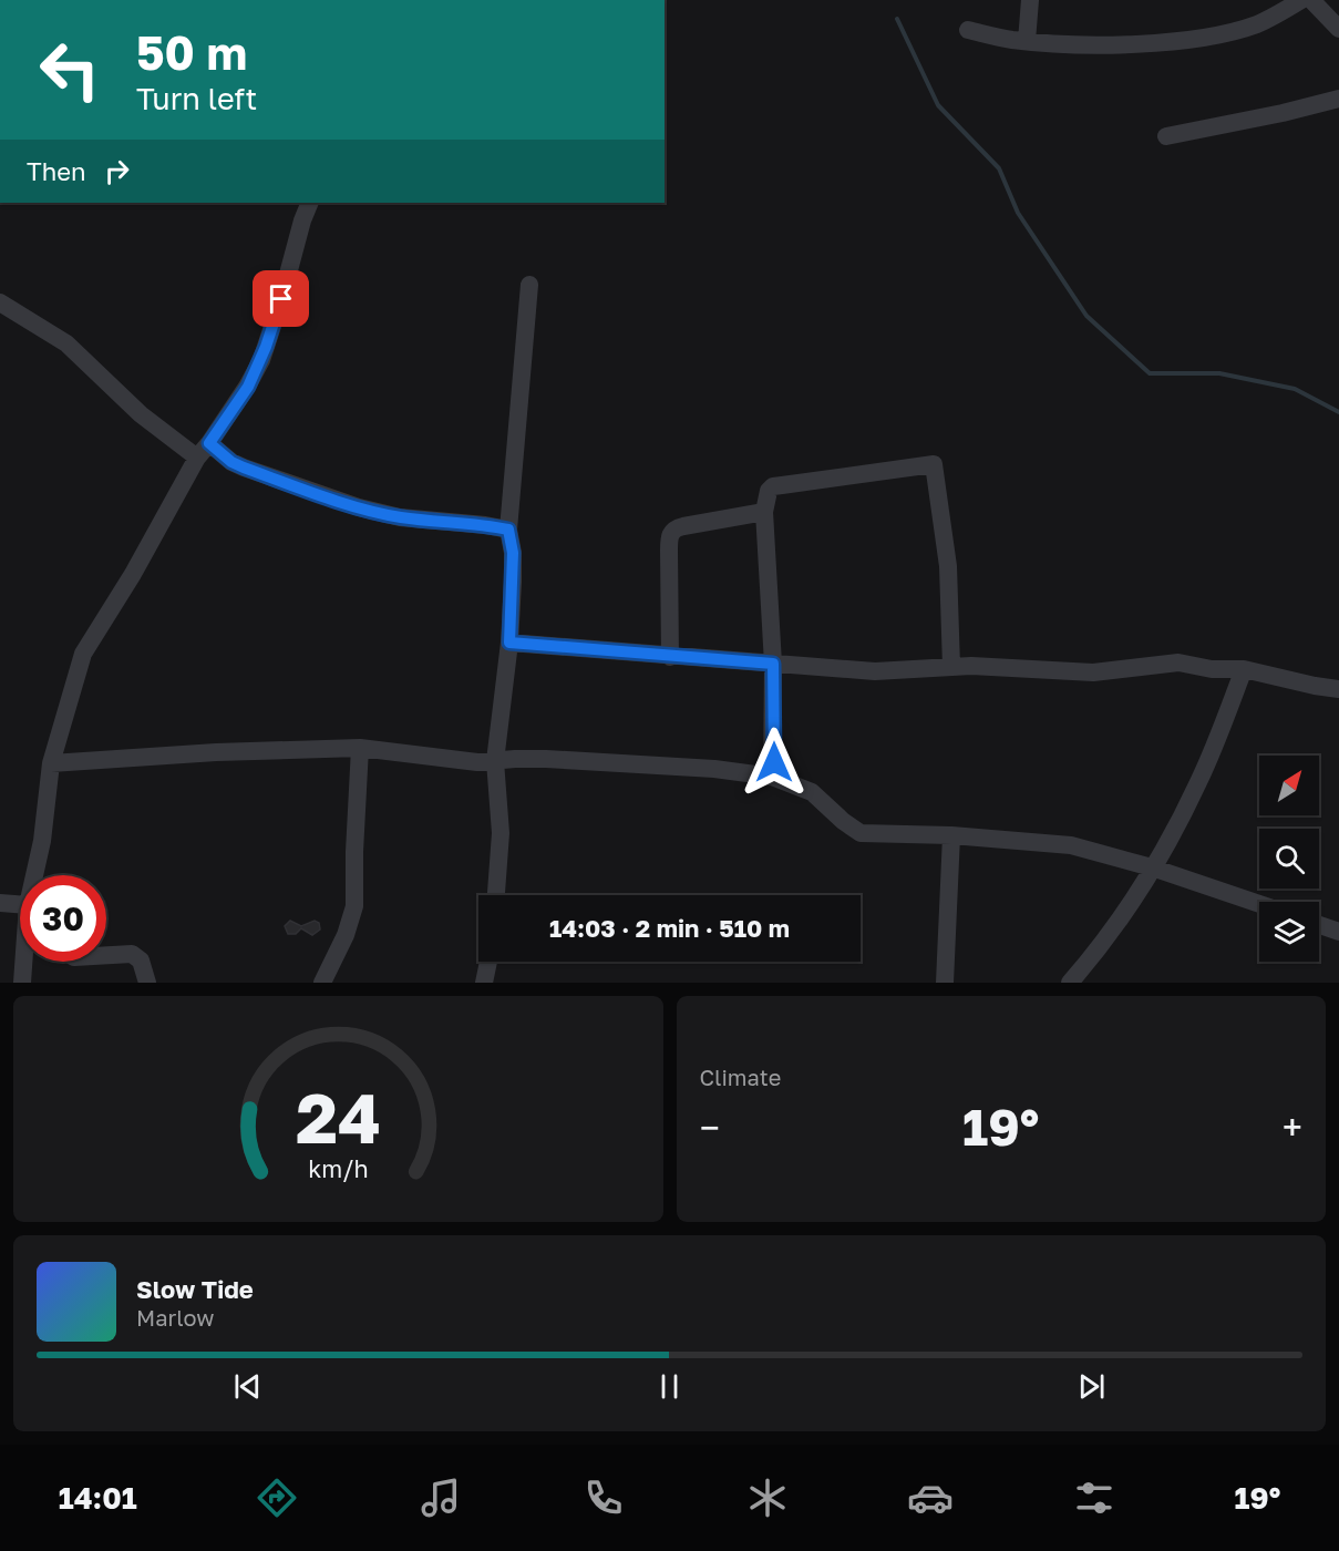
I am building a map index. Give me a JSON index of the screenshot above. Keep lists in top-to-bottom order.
{
  "north": "top right",
  "page": {
    "turn": ["50 m", "Turn left"],
    "then": "Then",
    "limit": "30",
    "trip": "14:03 · 2 min · 510 m",
    "tile": "Climate",
    "heat": ["−", "19°", "+"],
    "song": ["Slow Tide", "Marlow"],
    "tabs": ["14:01", "19°"],
    "gauge": ["24", "km/h"]
  }
}
